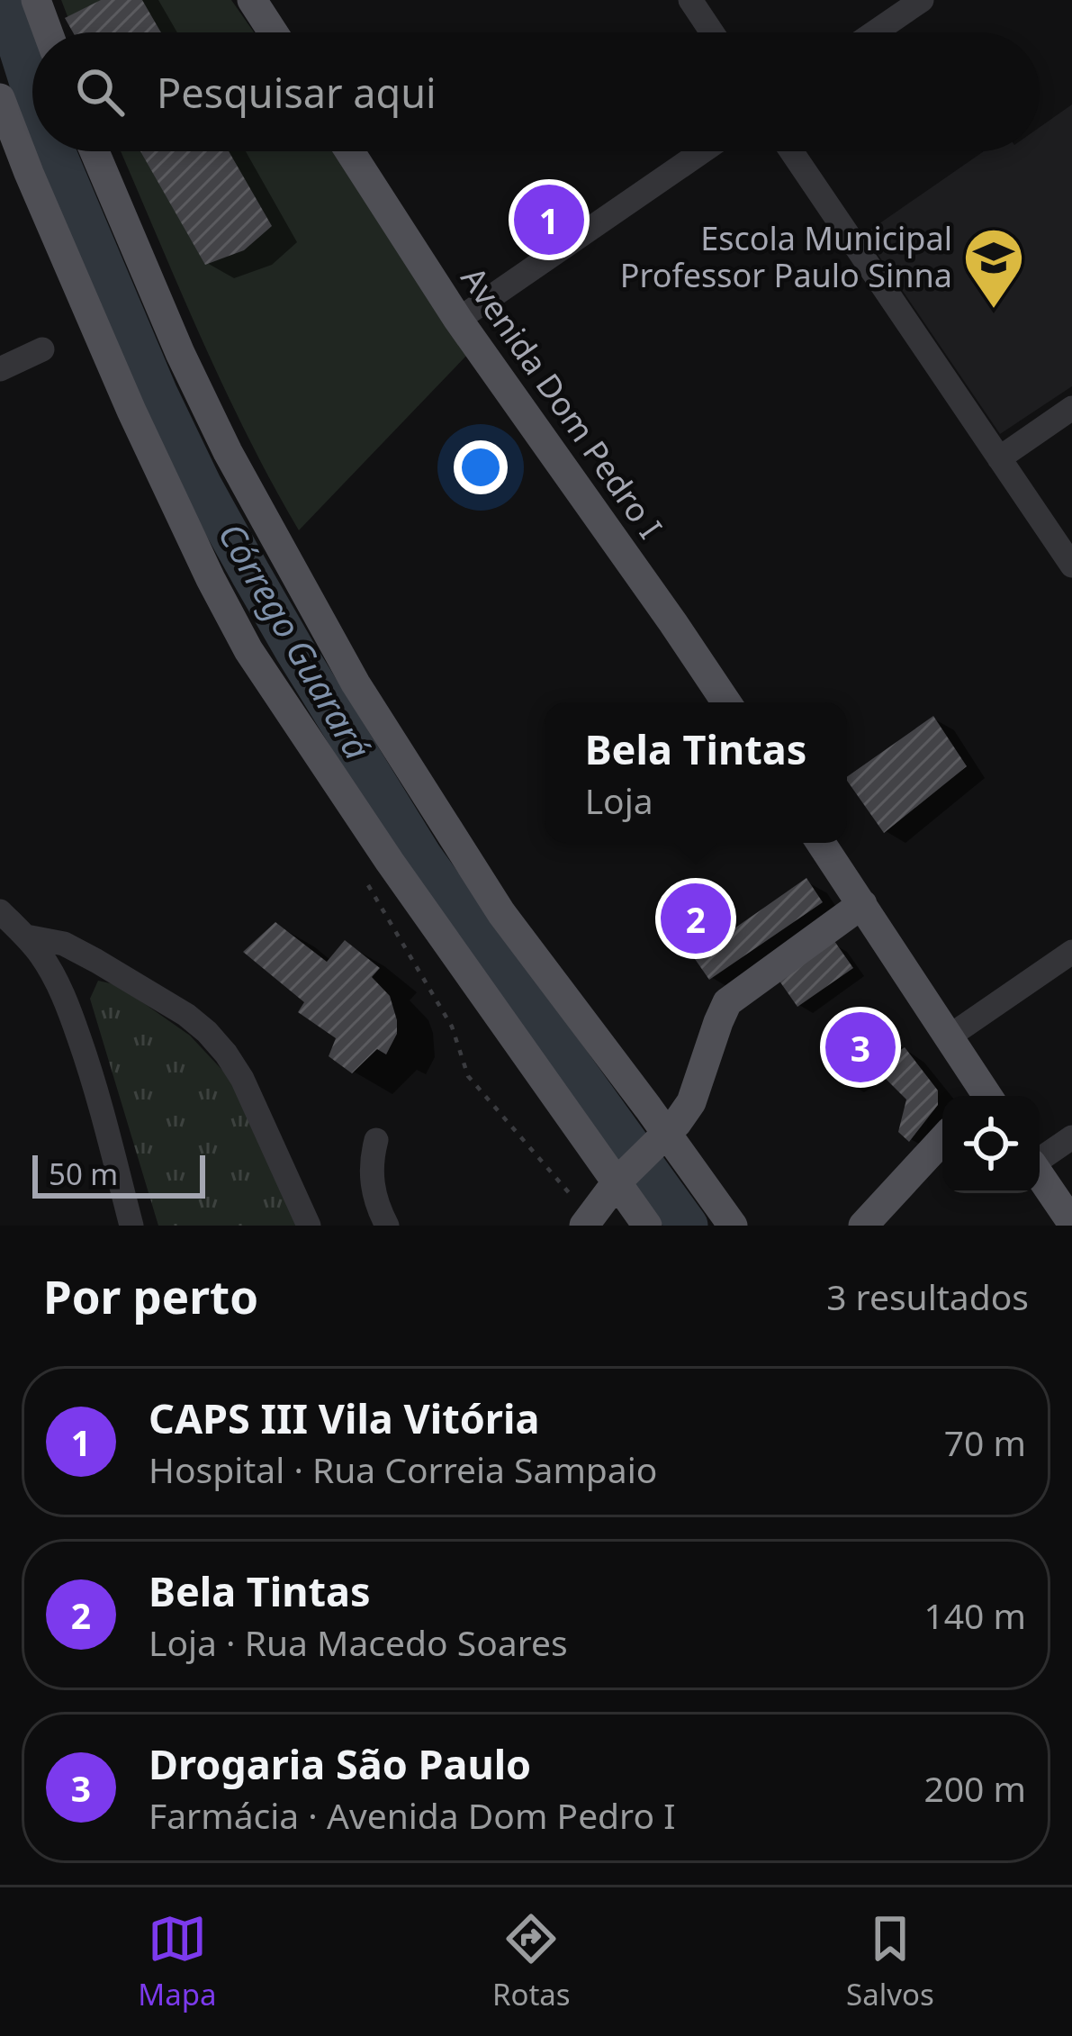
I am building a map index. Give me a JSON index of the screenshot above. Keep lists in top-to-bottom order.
{
  "streets": {
    "main road": ["Avenida Dom Pedro I"]
  },
  "water": ["Córrego Guarará"],
  "places": {
    "school or university": ["Escola Municipal Professor Paulo Sinna"]
  },
  "scale_bar": "50 m",
  "page": {
    "search": "Pesquisar aqui",
    "pins": ["1", "2", "3"],
    "popup": ["Bela Tintas", "Loja"],
    "scale": "50 m",
    "heading": ["Por perto", "3 resultados"],
    "list": [
      {
        "mark": "1",
        "name": "CAPS III Vila Vitória",
        "note": "Hospital · Rua Correia Sampaio",
        "value": "70 m"
      },
      {
        "mark": "2",
        "name": "Bela Tintas",
        "note": "Loja · Rua Macedo Soares",
        "value": "140 m"
      },
      {
        "mark": "3",
        "name": "Drogaria São Paulo",
        "note": "Farmácia · Avenida Dom Pedro I",
        "value": "200 m"
      }
    ],
    "nav": ["Mapa", "Rotas", "Salvos"]
  }
}
